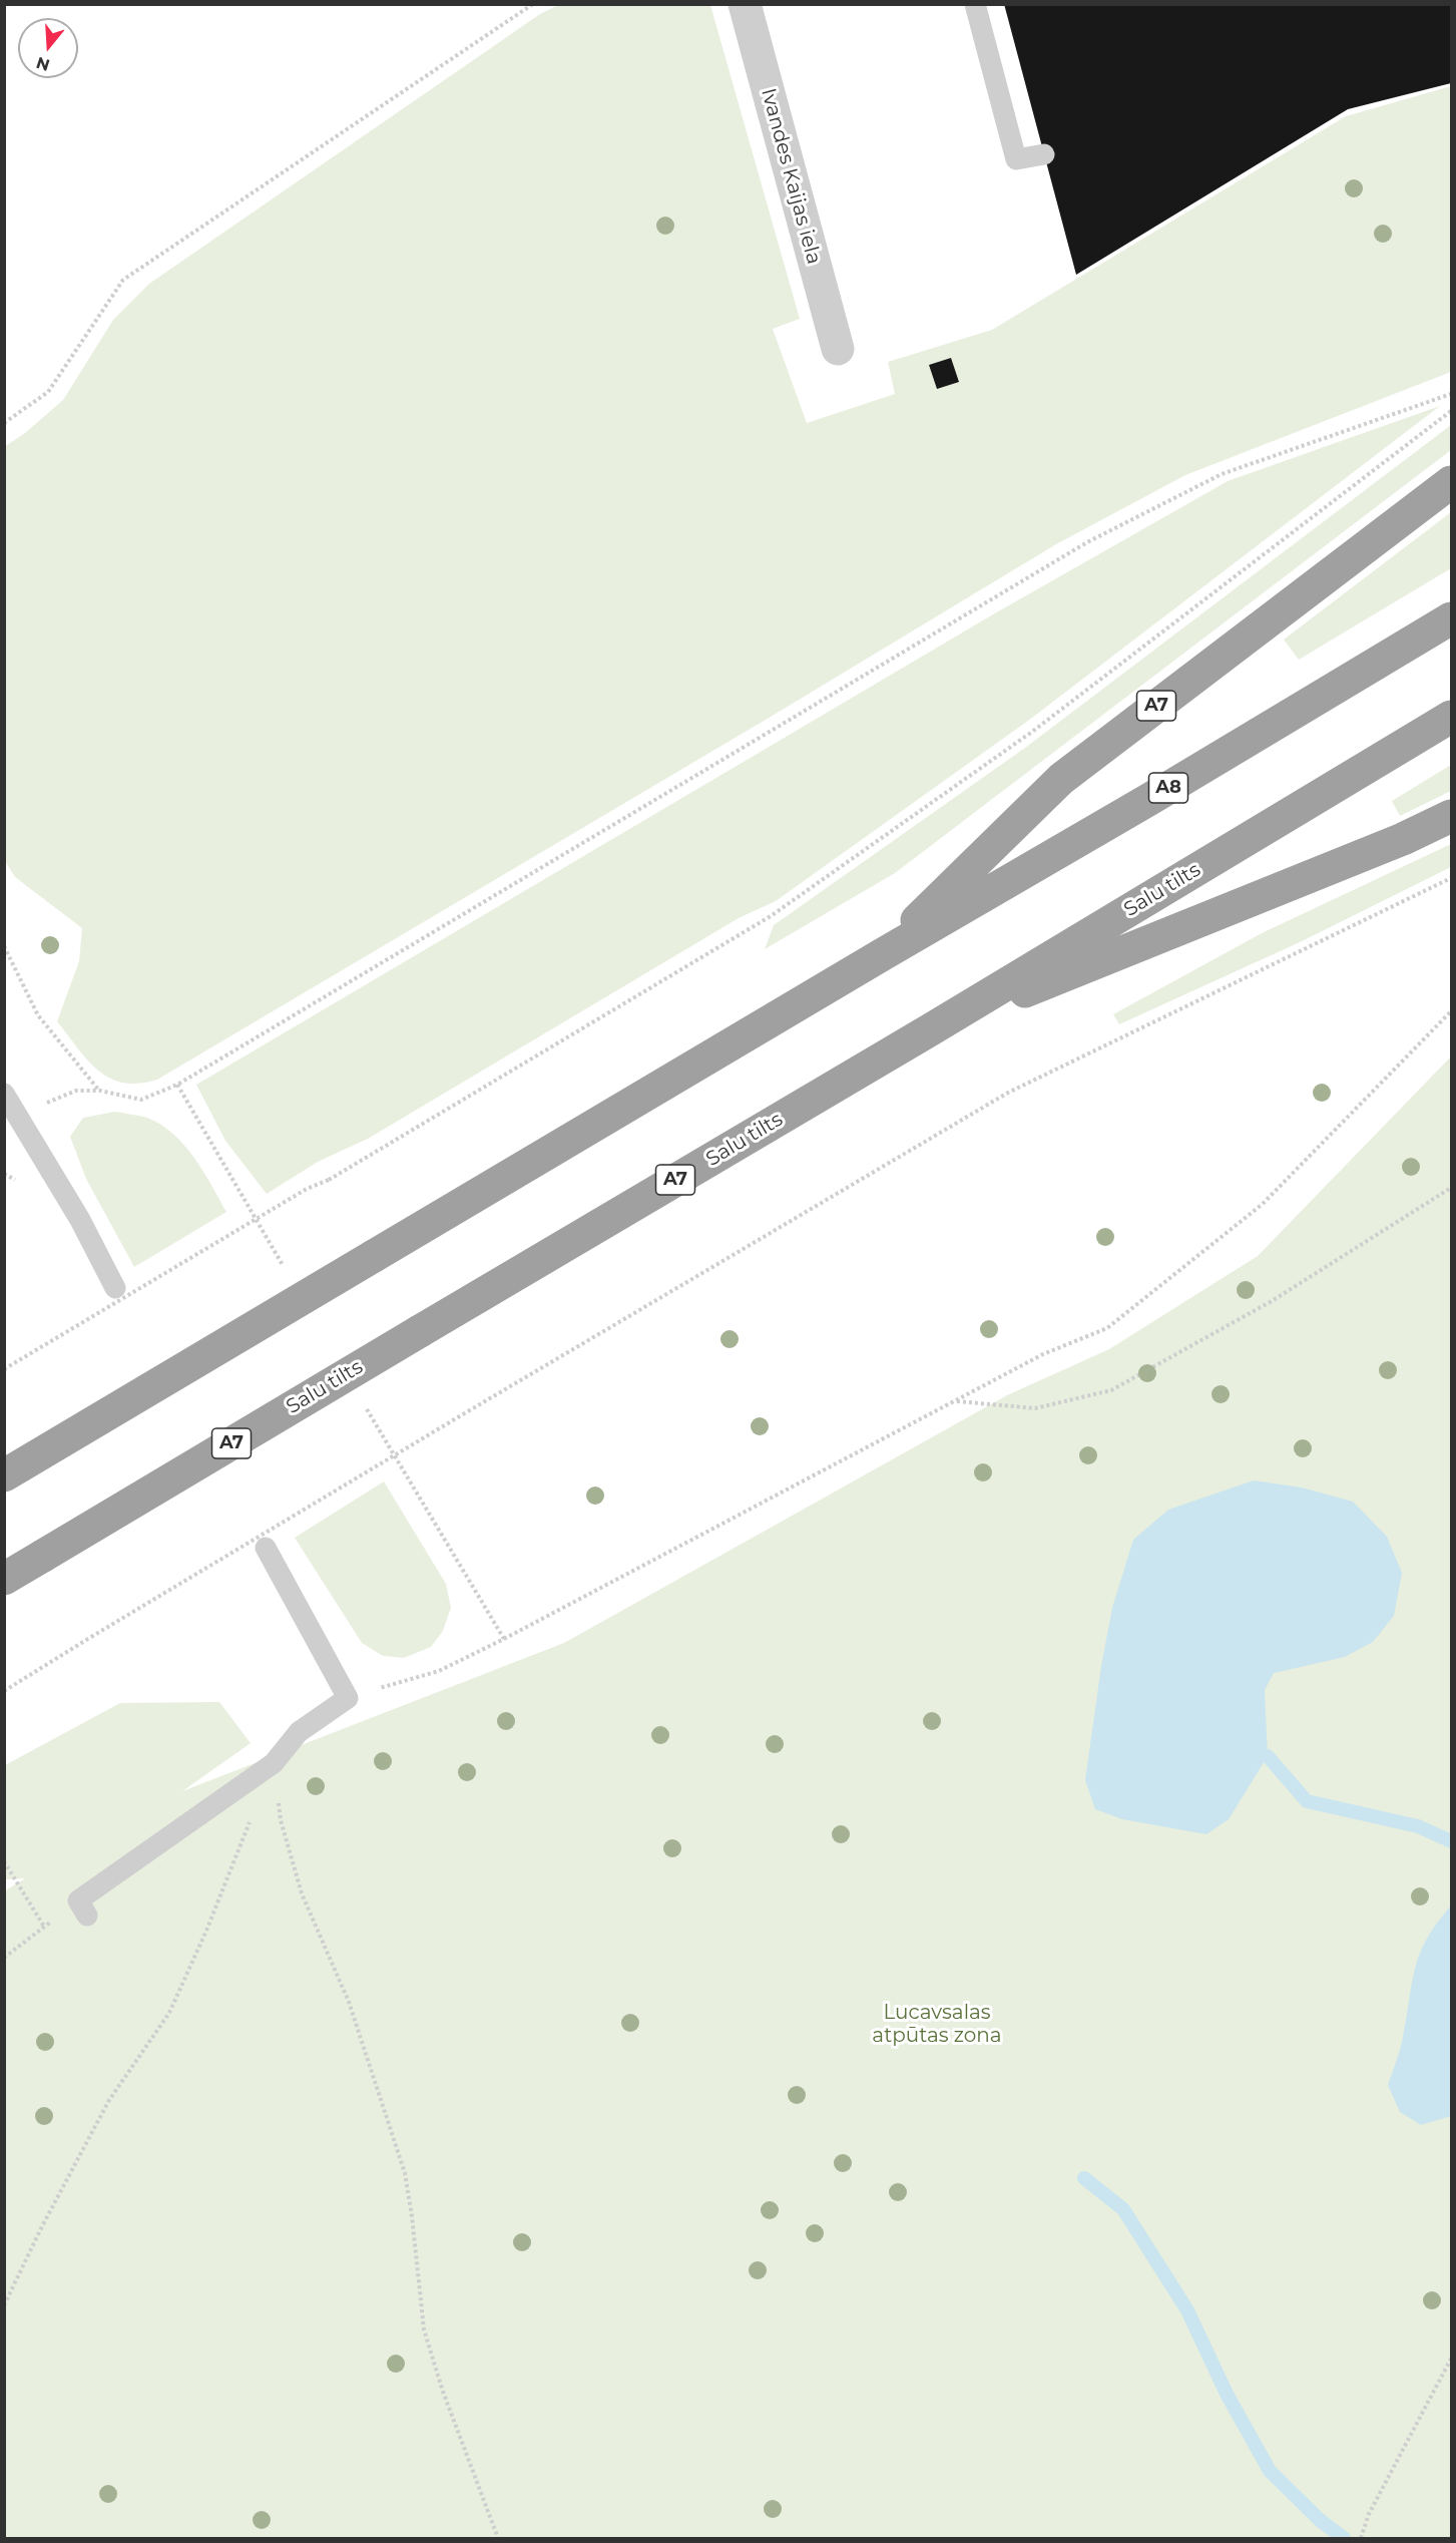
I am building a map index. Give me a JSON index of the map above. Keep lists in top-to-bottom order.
{
  "streets": {
    "highway": ["A7", "A8", "Salu tilts"],
    "street": ["Ivandes Kaijas iela"]
  },
  "crossings": [
    ["A7", "A8"],
    ["A7", "Salu tilts"]
  ],
  "parks": ["Lucavsalas atpūtas zona"],
  "north": "bottom"
}
